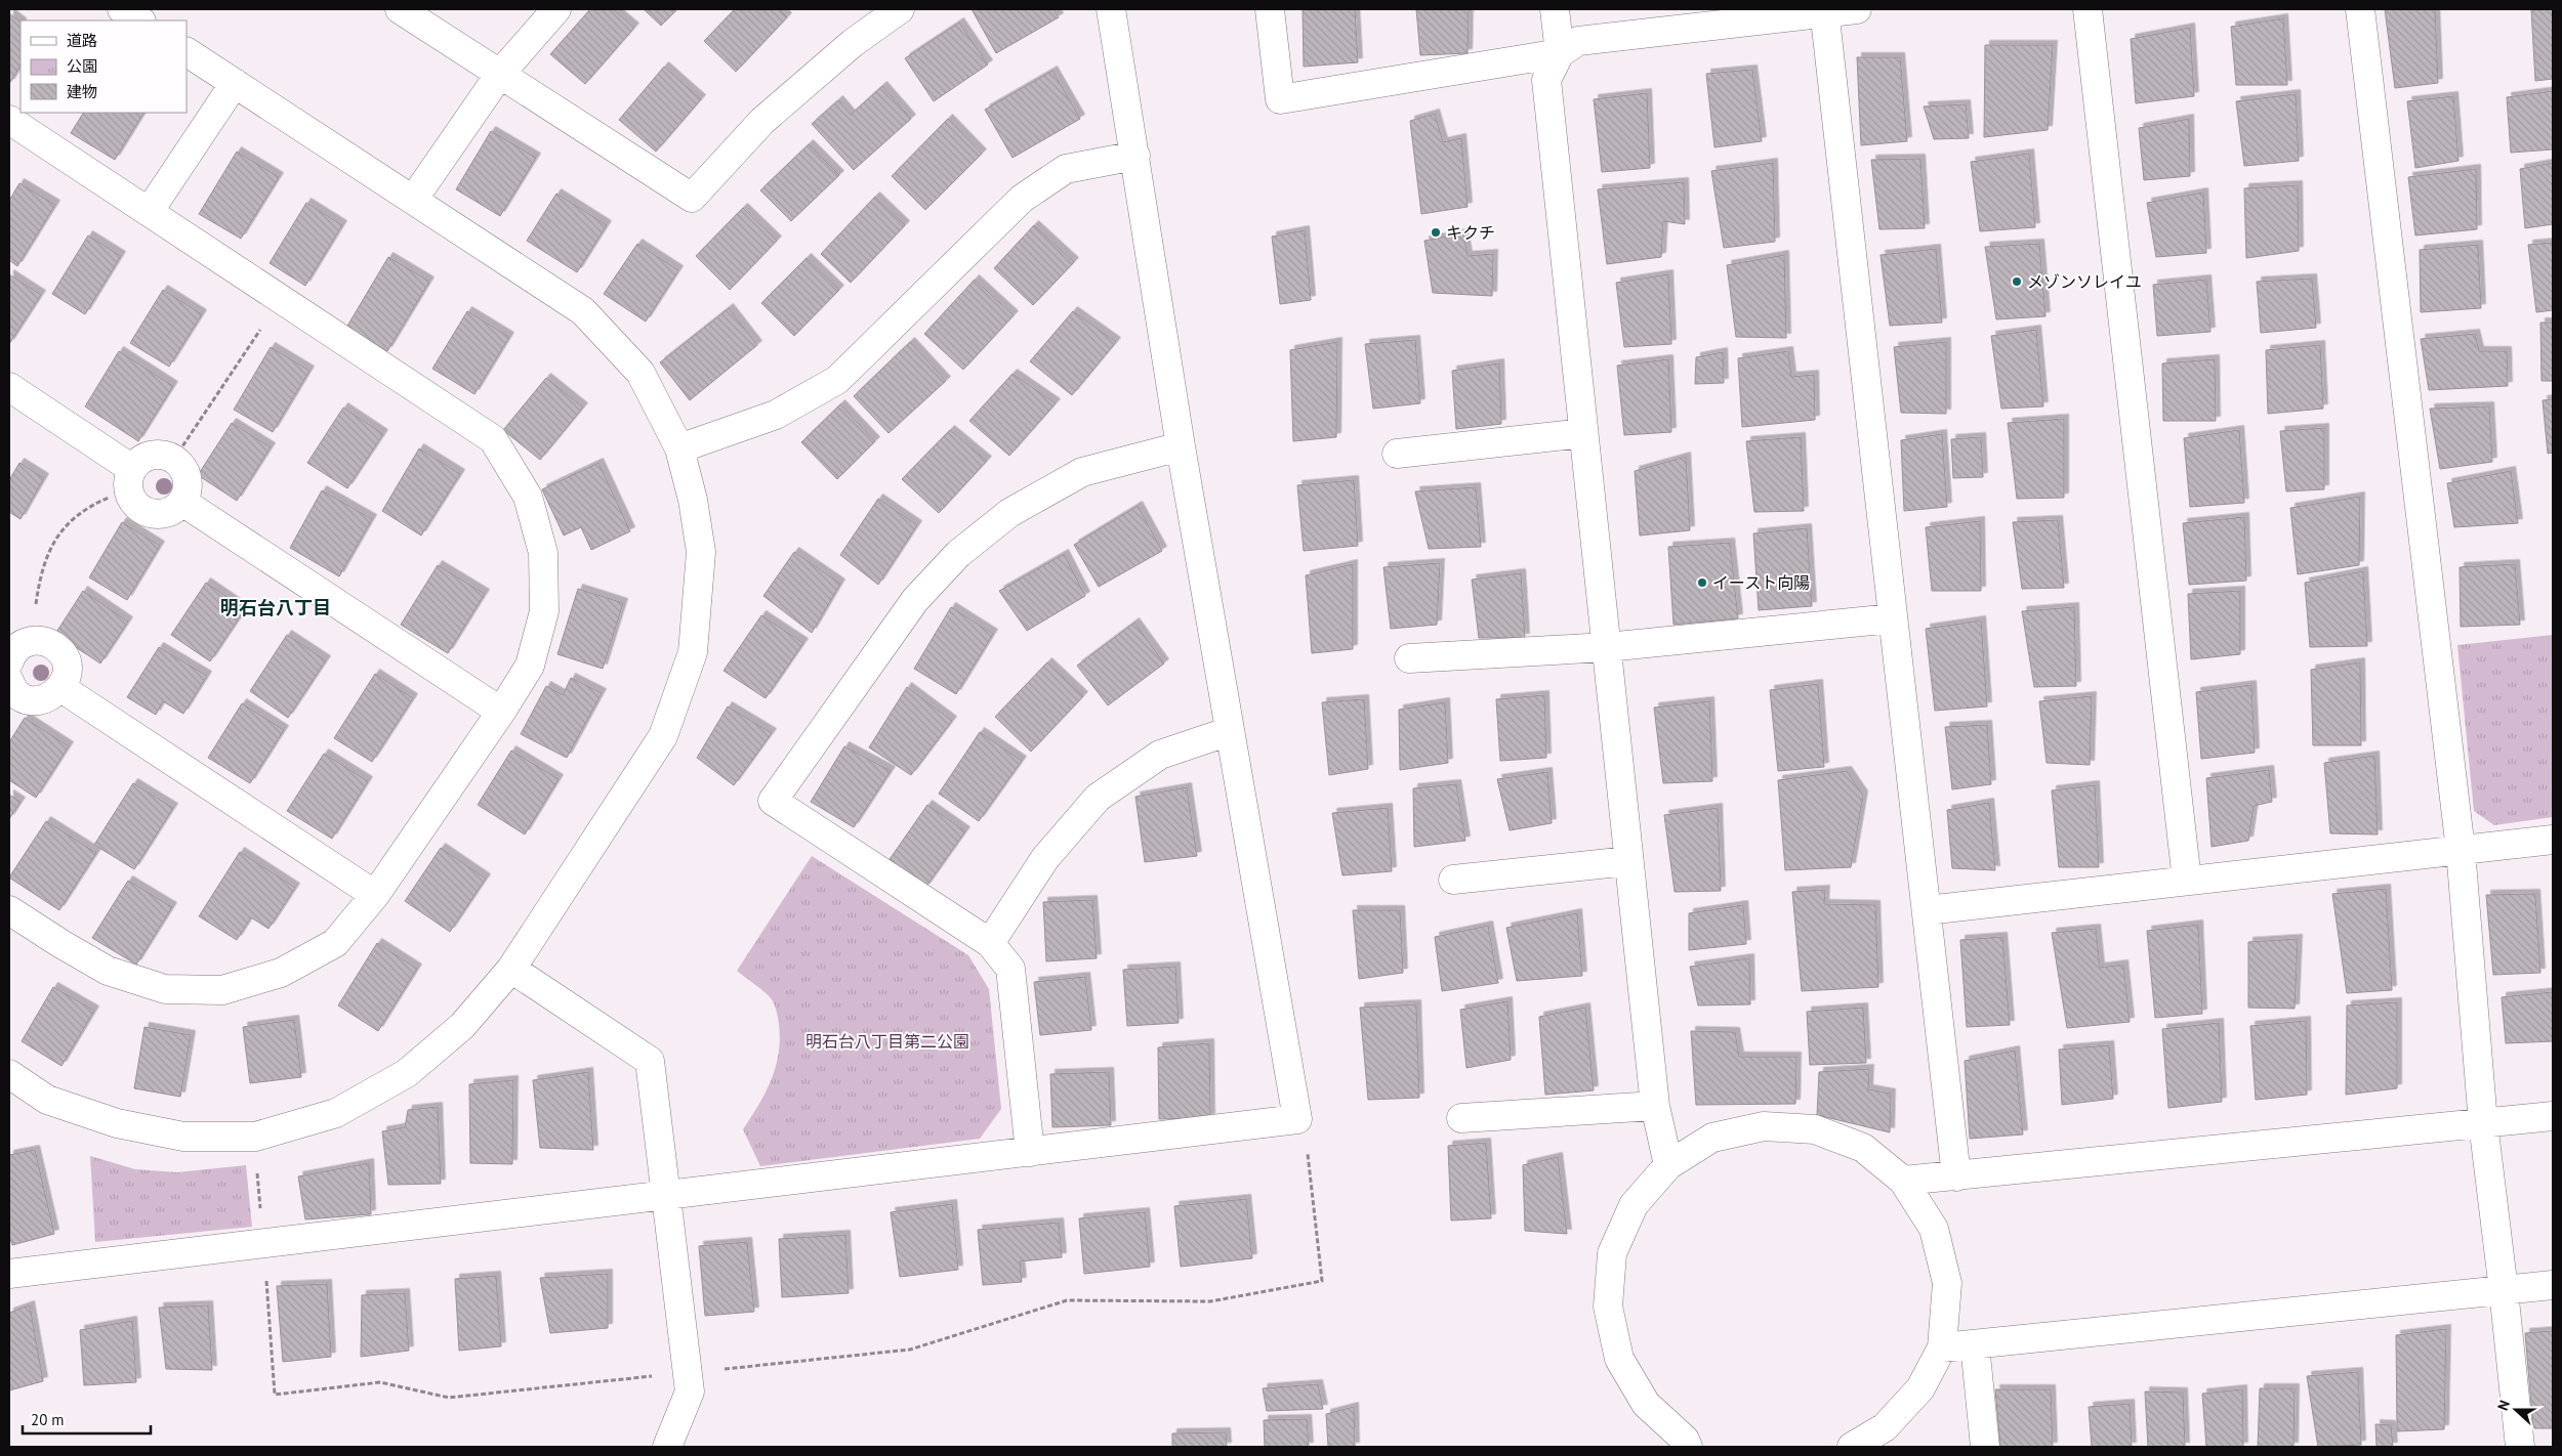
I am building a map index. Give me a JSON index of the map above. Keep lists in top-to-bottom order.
{
  "districts": ["明石台八丁目"],
  "parks": ["明石台八丁目第二公園"],
  "places": ["キクチ", "メゾンソレイユ", "イースト向陽"],
  "legend": ["道路", "公園", "建物"],
  "scale_bar": "20 m",
  "north": "left"
}
